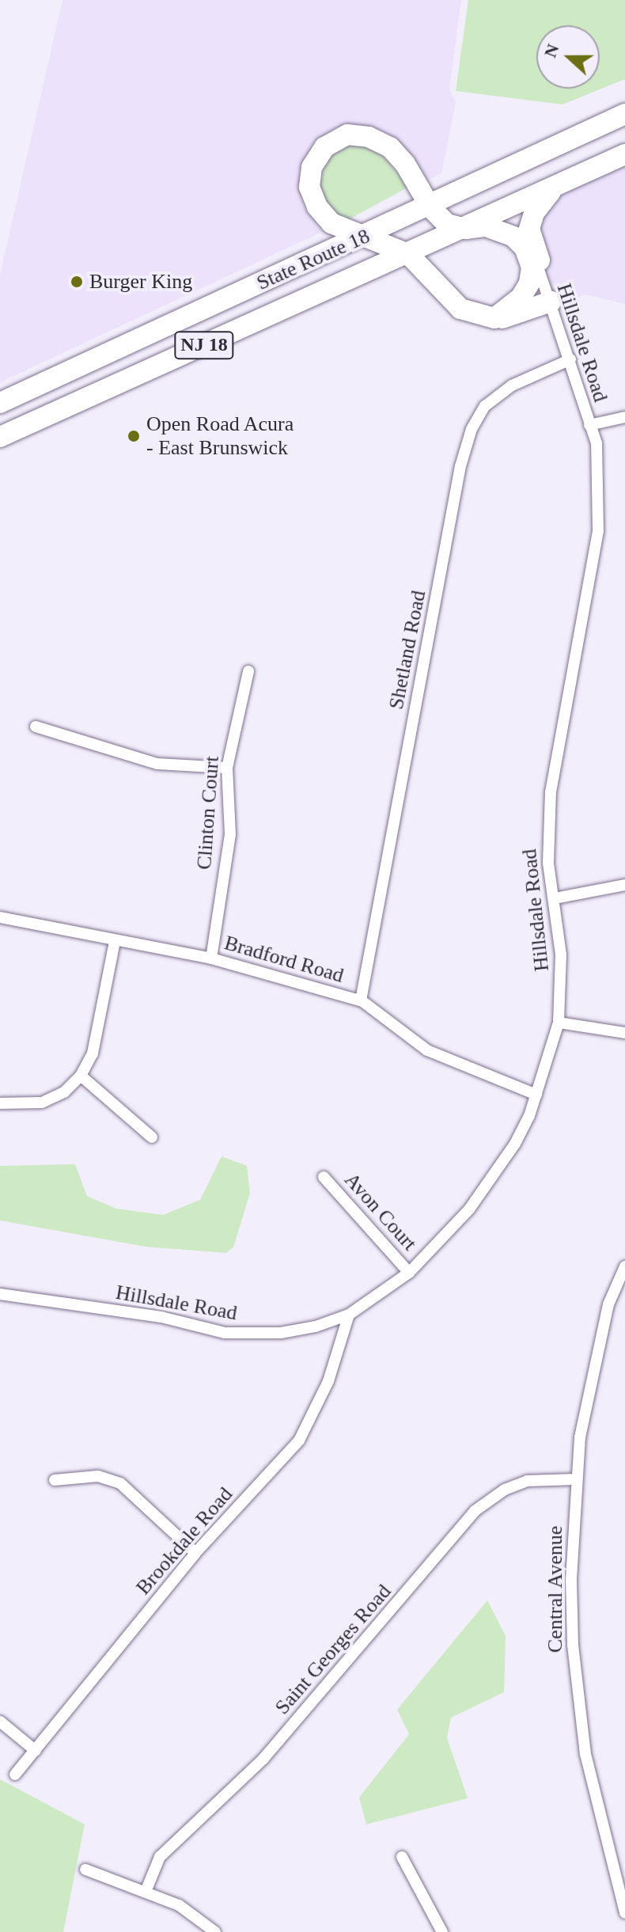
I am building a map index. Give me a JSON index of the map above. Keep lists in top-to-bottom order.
{
  "streets": {
    "highway": ["State Route 18", "NJ 18"],
    "street": [
      "Hillsdale Road",
      "Shetland Road",
      "Clinton Court",
      "Bradford Road",
      "Avon Court",
      "Brookdale Road",
      "Central Avenue",
      "Saint Georges Road"
    ]
  },
  "crossings": [
    ["Hillsdale Road", "Shetland Road"],
    ["Hillsdale Road", "Bradford Road"],
    ["Hillsdale Road", "Avon Court"],
    ["Hillsdale Road", "Brookdale Road"],
    ["Shetland Road", "Bradford Road"],
    ["Clinton Court", "Bradford Road"],
    ["Central Avenue", "Saint Georges Road"]
  ],
  "places": ["Burger King", "Open Road Acura - East Brunswick"],
  "north": "left"
}
